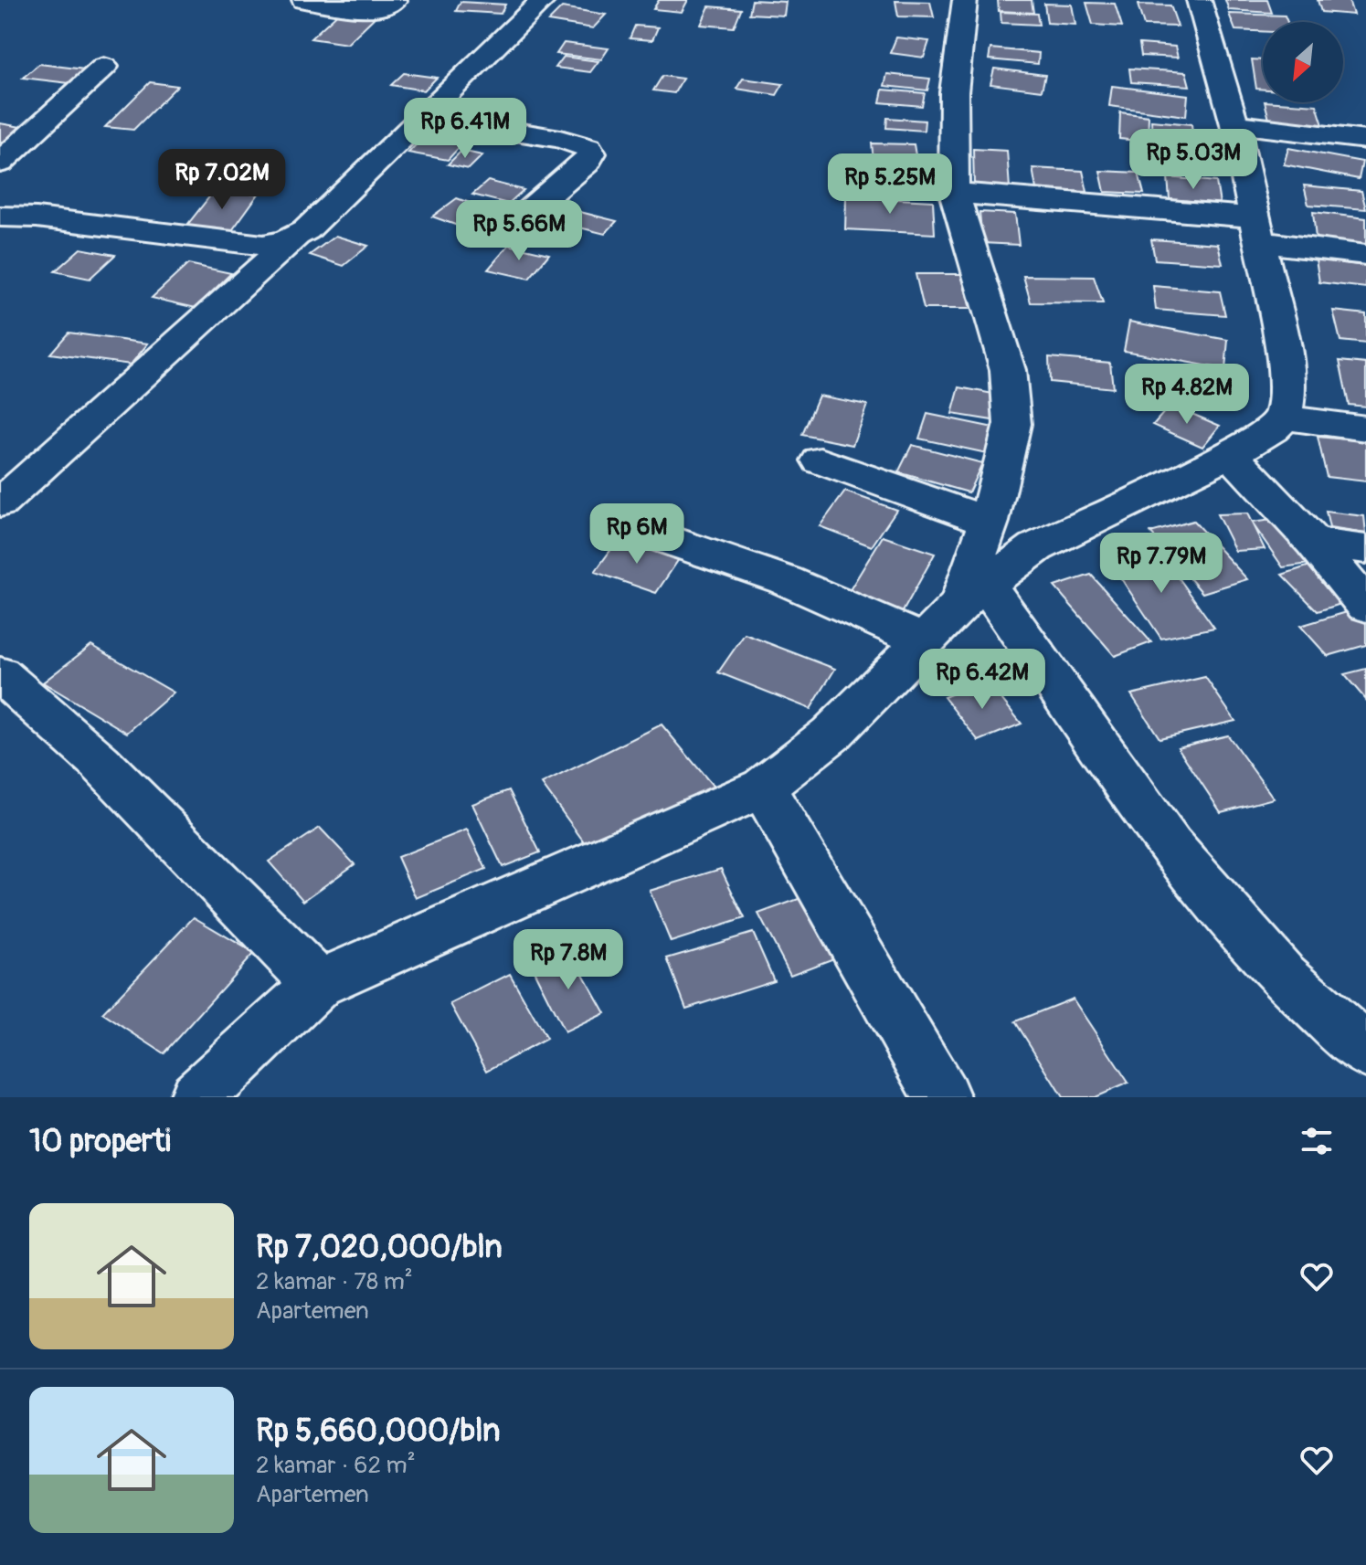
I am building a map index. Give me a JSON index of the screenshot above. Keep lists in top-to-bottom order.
{
  "north": "bottom left",
  "page": {
    "price": [
      "Rp 6.41M",
      "Rp 5.03M",
      "Rp 7.02M",
      "Rp 5.25M",
      "Rp 5.66M",
      "Rp 4.82M",
      "Rp 6M",
      "Rp 7.79M",
      "Rp 6.42M",
      "Rp 7.8M"
    ],
    "heading": "10 properti",
    "list": [
      {
        "name": "Rp 7,020,000/bln",
        "note": "2 kamar · 78 m² · Apartemen"
      },
      {
        "name": "Rp 5,660,000/bln",
        "note": "2 kamar · 62 m² · Apartemen"
      }
    ]
  }
}
